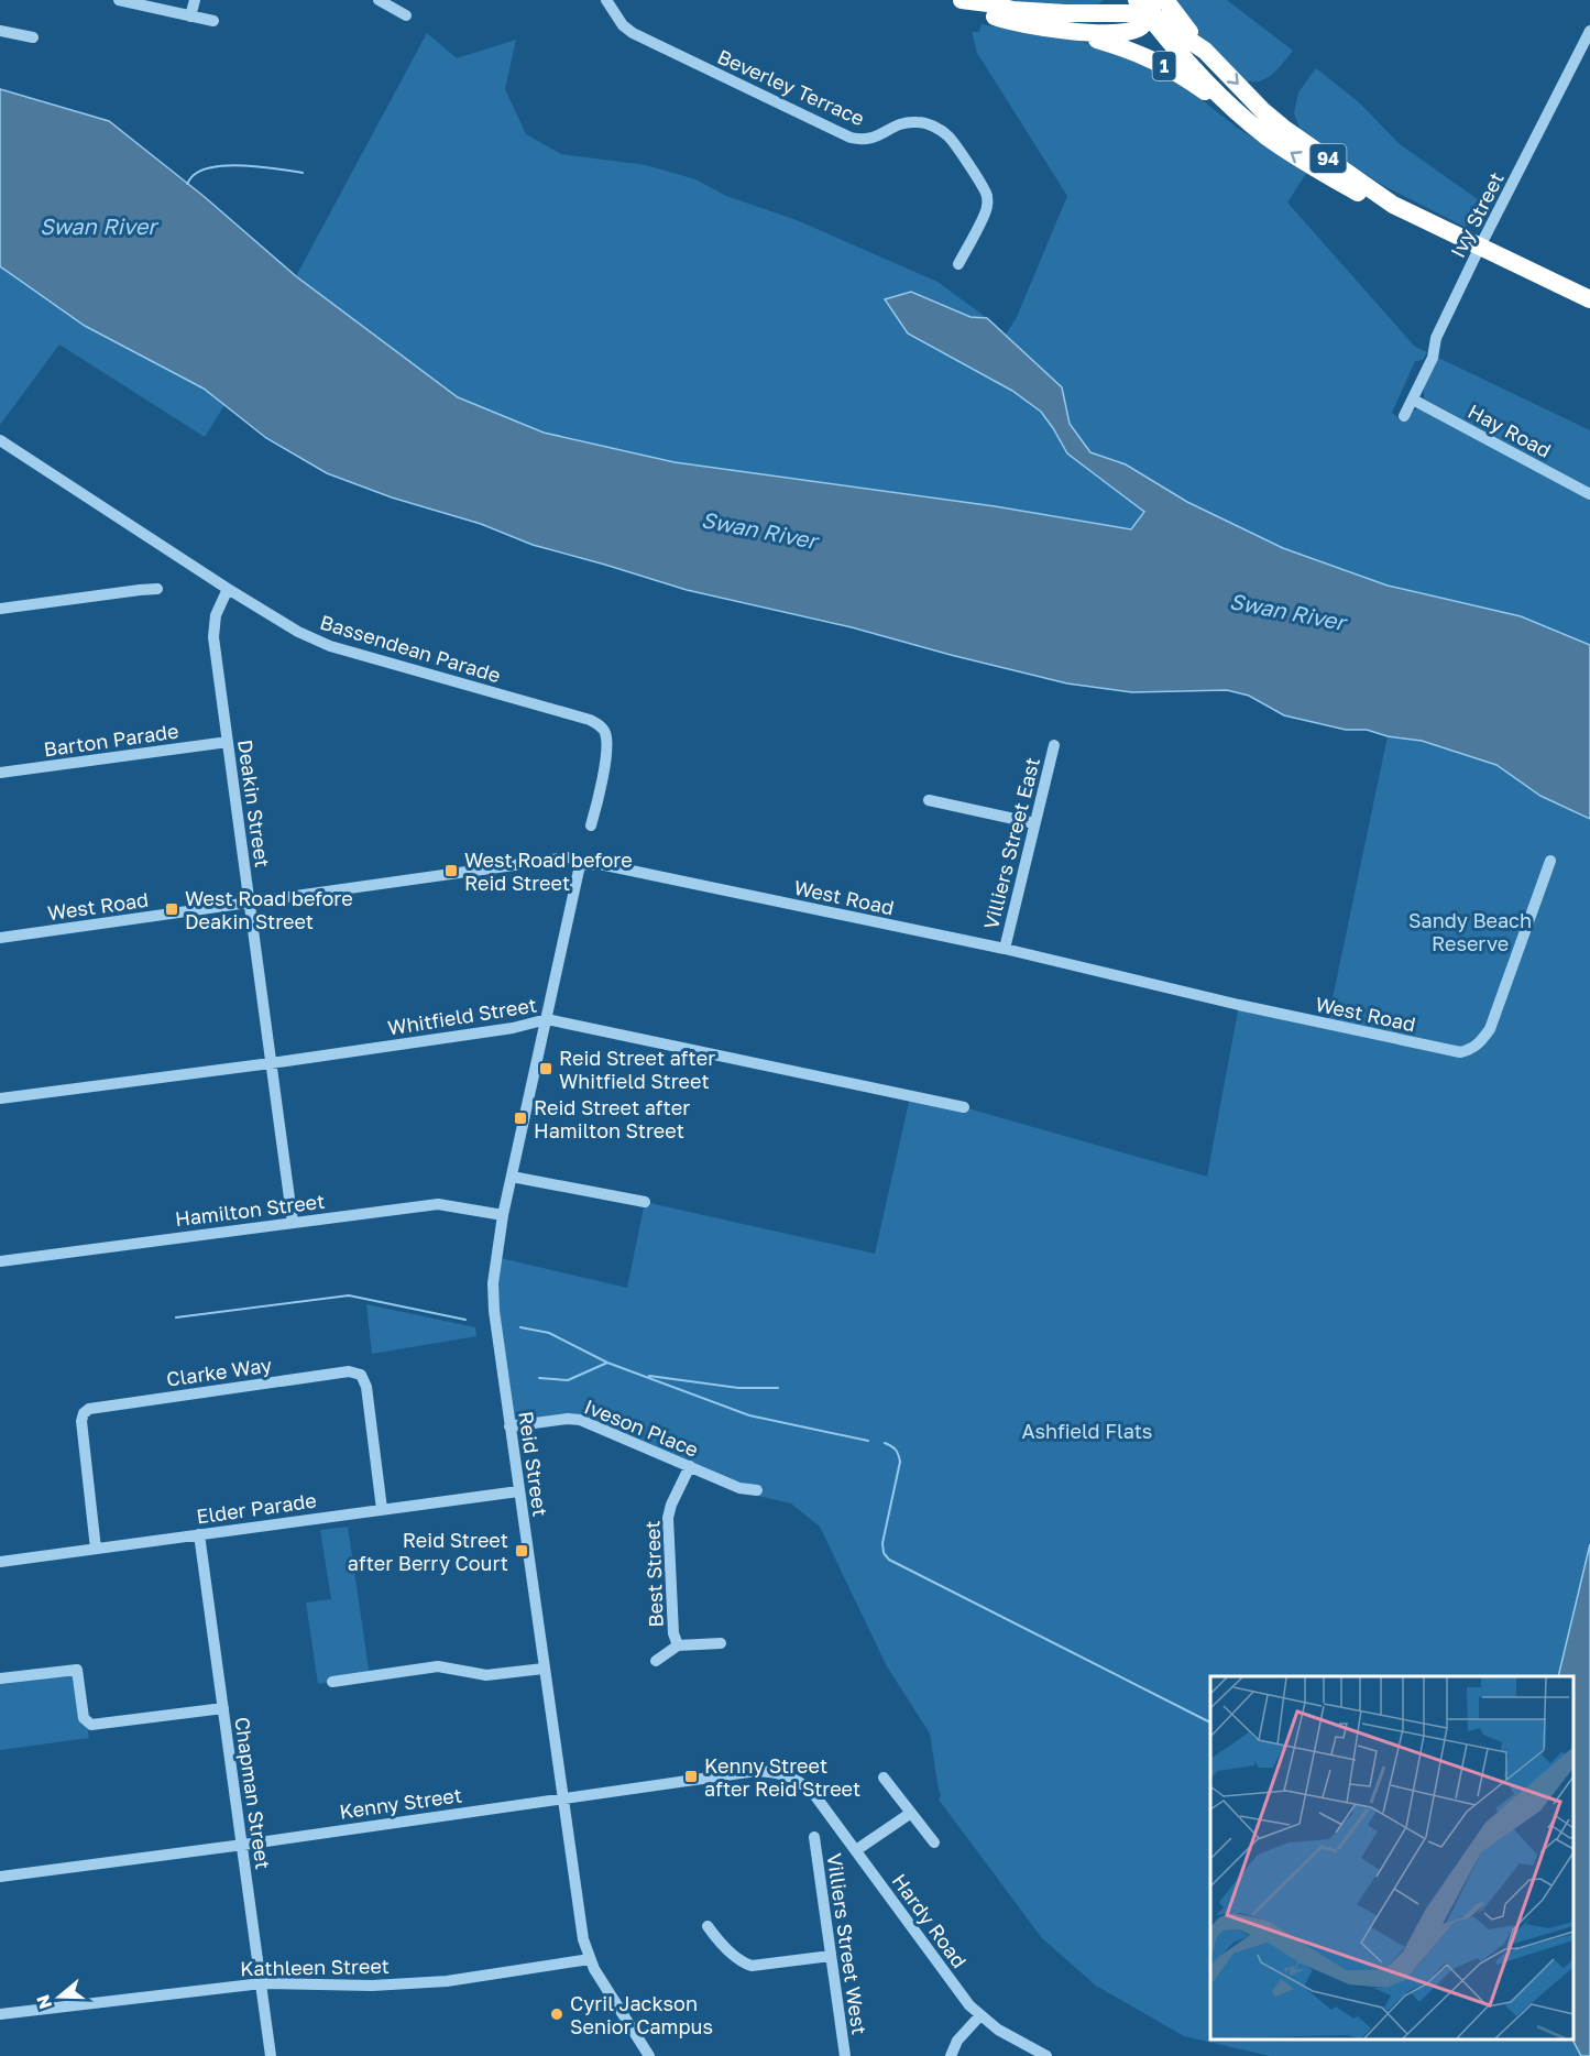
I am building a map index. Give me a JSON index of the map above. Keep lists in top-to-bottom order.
{
  "streets": {
    "highway": ["1", "94"],
    "street": [
      "Beverley Terrace",
      "Ivy Street",
      "Hay Road",
      "Bassendean Parade",
      "Barton Parade",
      "Deakin Street",
      "Villiers Street East",
      "West Road",
      "Whitfield Street",
      "Hamilton Street",
      "Clarke Way",
      "Iveson Place",
      "Reid Street",
      "Elder Parade",
      "Best Street",
      "Chapman Street",
      "Kenny Street",
      "Hardy Road",
      "Villiers Street West",
      "Kathleen Street"
    ]
  },
  "crossings": [
    ["1", "94"],
    ["94", "Ivy Street"],
    ["Ivy Street", "Hay Road"],
    ["Bassendean Parade", "Deakin Street"],
    ["Barton Parade", "Deakin Street"],
    ["Deakin Street", "West Road"],
    ["Deakin Street", "Whitfield Street"],
    ["Deakin Street", "Hamilton Street"],
    ["Villiers Street East", "West Road"],
    ["West Road", "Reid Street"],
    ["Whitfield Street", "Reid Street"],
    ["Hamilton Street", "Reid Street"],
    ["Clarke Way", "Elder Parade"],
    ["Iveson Place", "Reid Street"],
    ["Iveson Place", "Best Street"],
    ["Reid Street", "Elder Parade"],
    ["Reid Street", "Kenny Street"],
    ["Reid Street", "Kathleen Street"],
    ["Elder Parade", "Chapman Street"],
    ["Chapman Street", "Kenny Street"],
    ["Chapman Street", "Kathleen Street"],
    ["Kenny Street", "Hardy Road"]
  ],
  "water": ["Swan River"],
  "parks": ["Sandy Beach Reserve", "Ashfield Flats"],
  "places": {
    "transit": [
      "West Road before Reid Street",
      "West Road before Deakin Street",
      "Reid Street after Whitfield Street",
      "Reid Street after Hamilton Street",
      "Reid Street after Berry Court",
      "Kenny Street after Reid Street"
    ],
    "other": ["Cyril Jackson Senior Campus"]
  },
  "north": "left"
}
